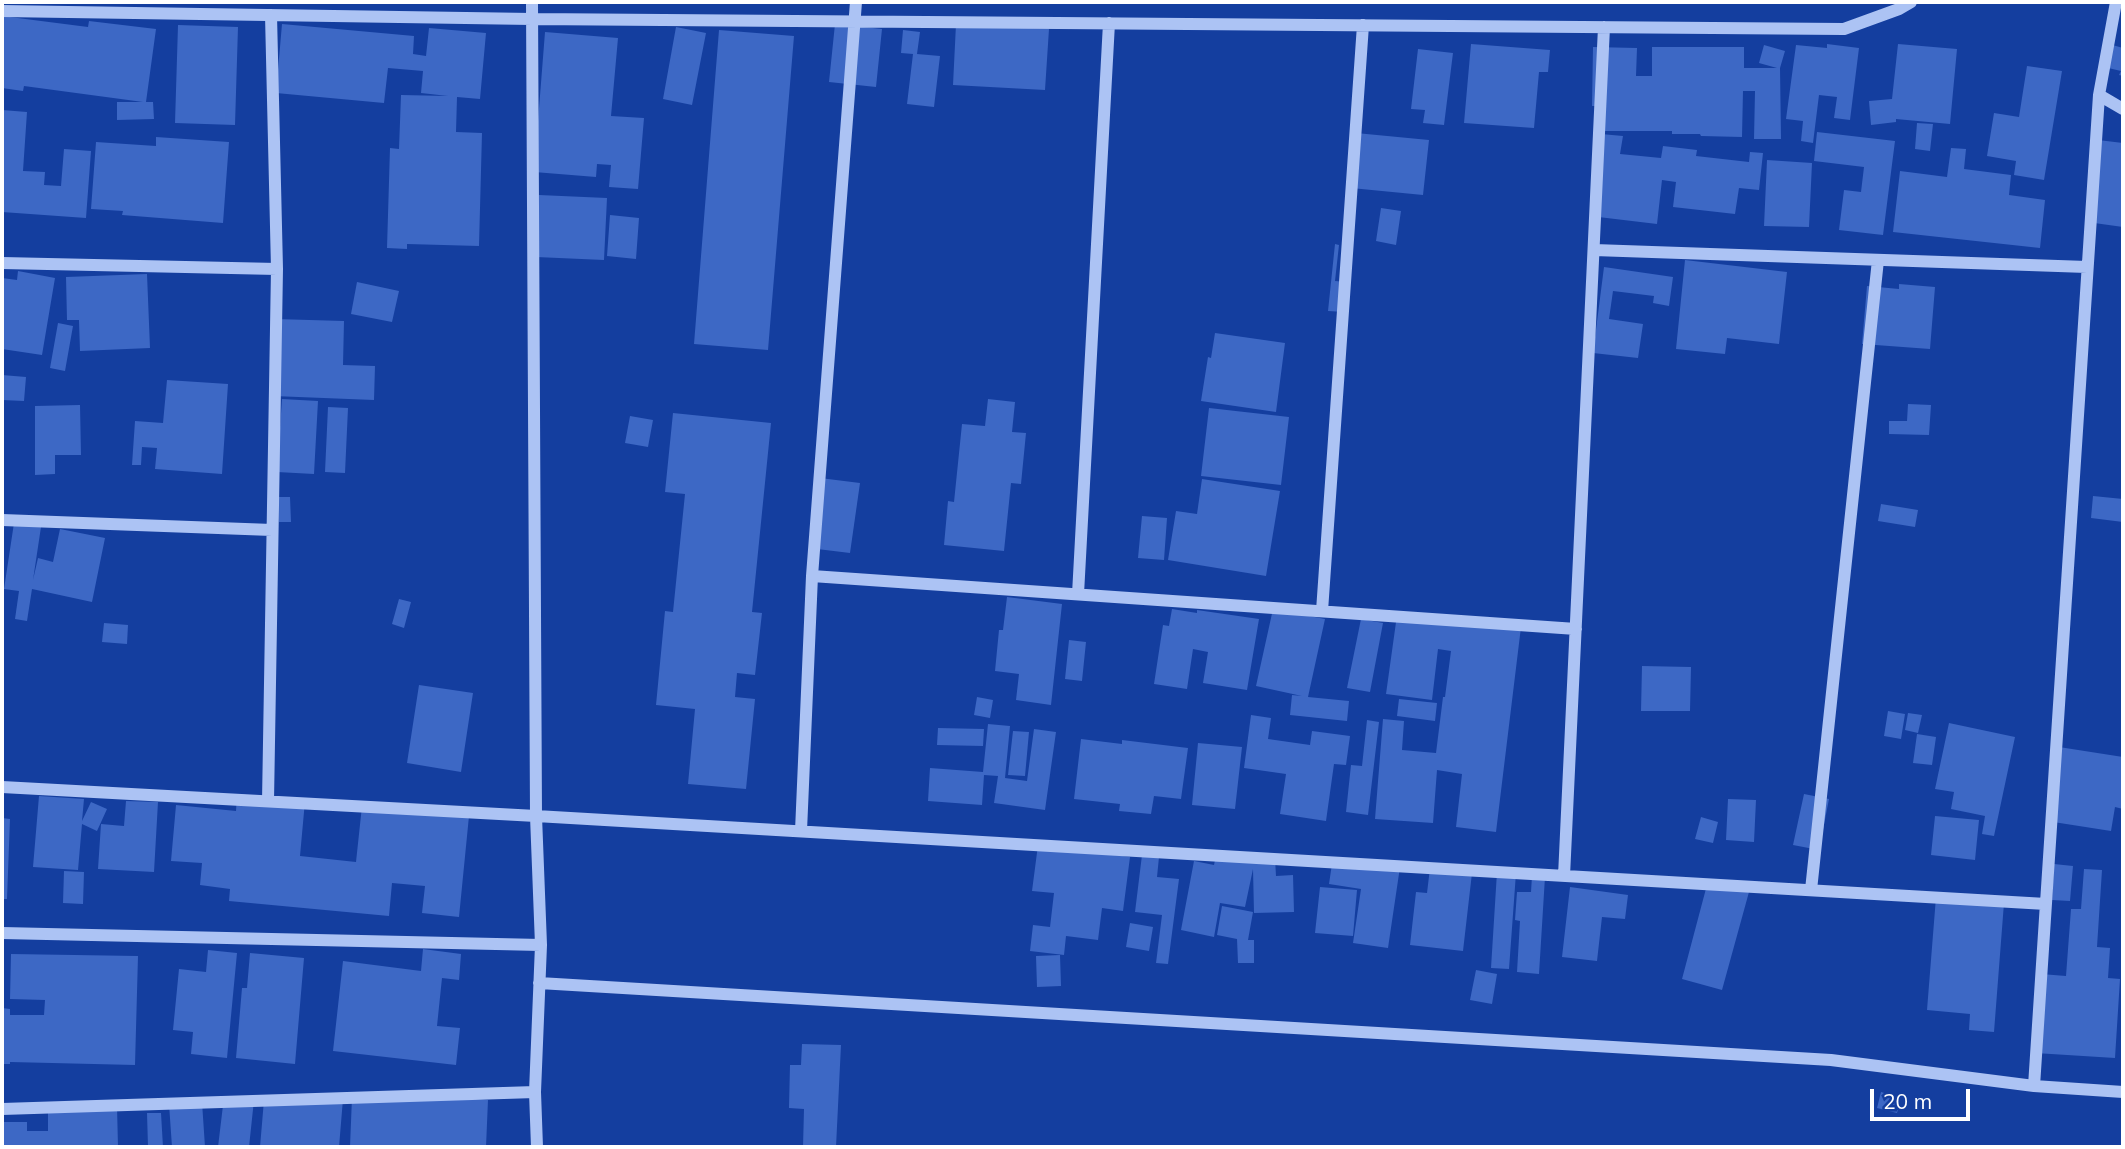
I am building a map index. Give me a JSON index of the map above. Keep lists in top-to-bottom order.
{
  "scale_bar": "20 m"
}
